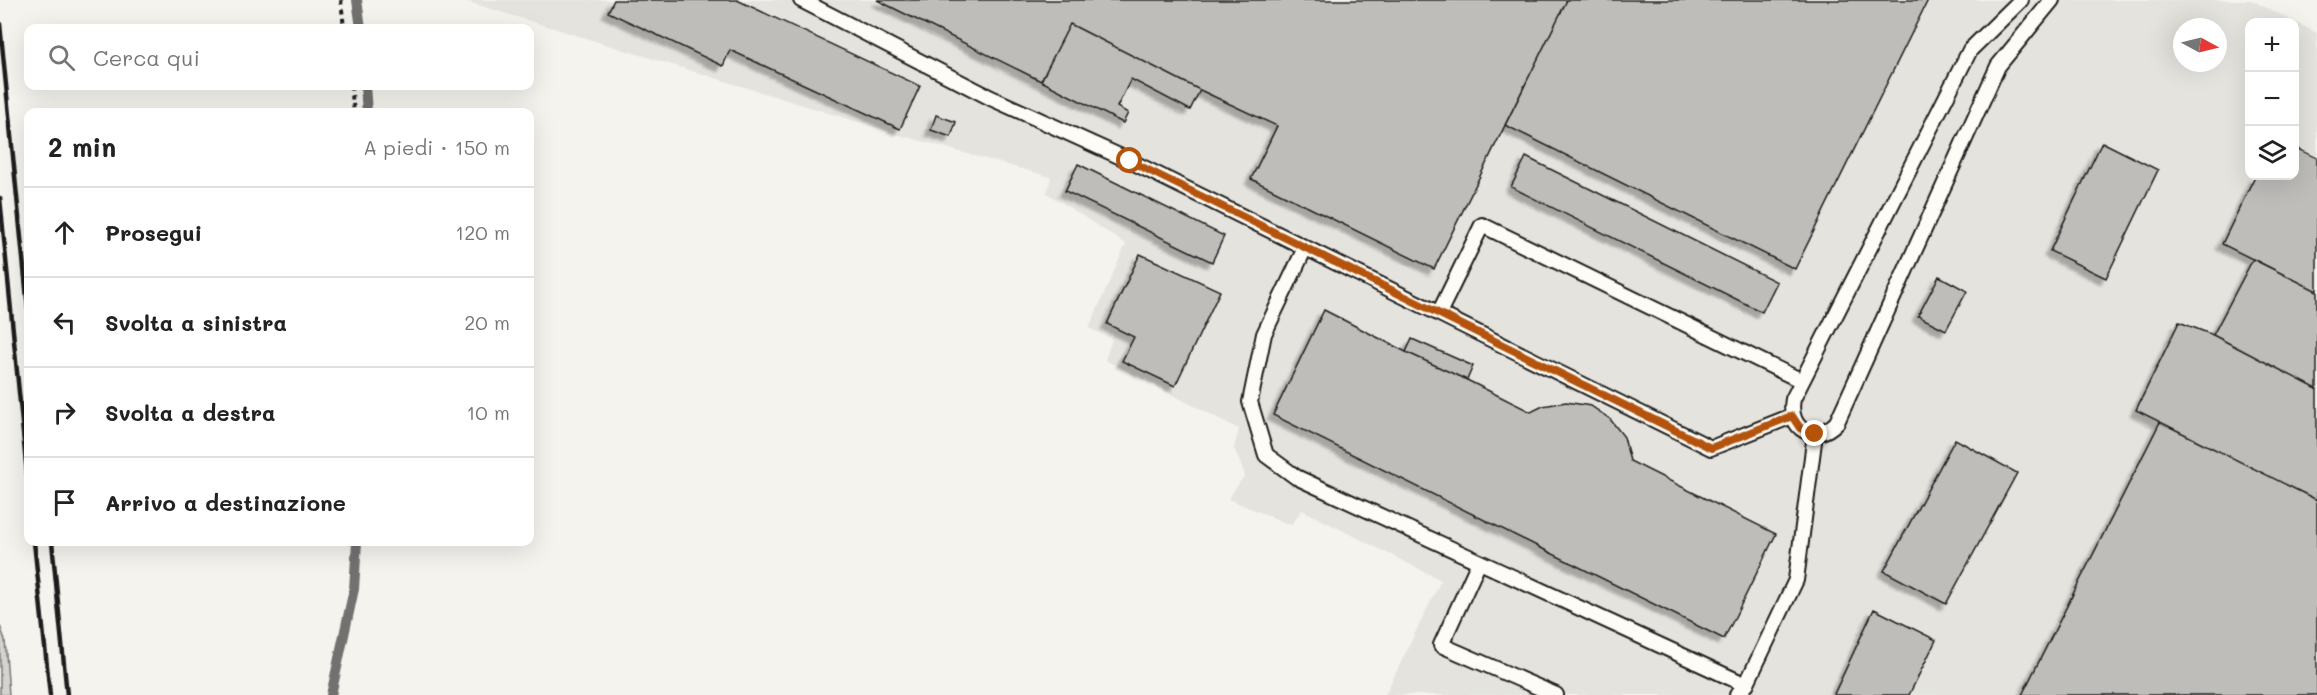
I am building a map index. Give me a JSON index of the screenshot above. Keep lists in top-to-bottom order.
{
  "north": "right",
  "page": {
    "map_buttons": ["+", "−"],
    "search": "Cerca qui",
    "heading": ["2 min", "A piedi · 150 m"],
    "list": [
      ["Prosegui", "120 m"],
      ["Svolta a sinistra", "20 m"],
      ["Svolta a destra", "10 m"],
      "Arrivo a destinazione"
    ]
  }
}
